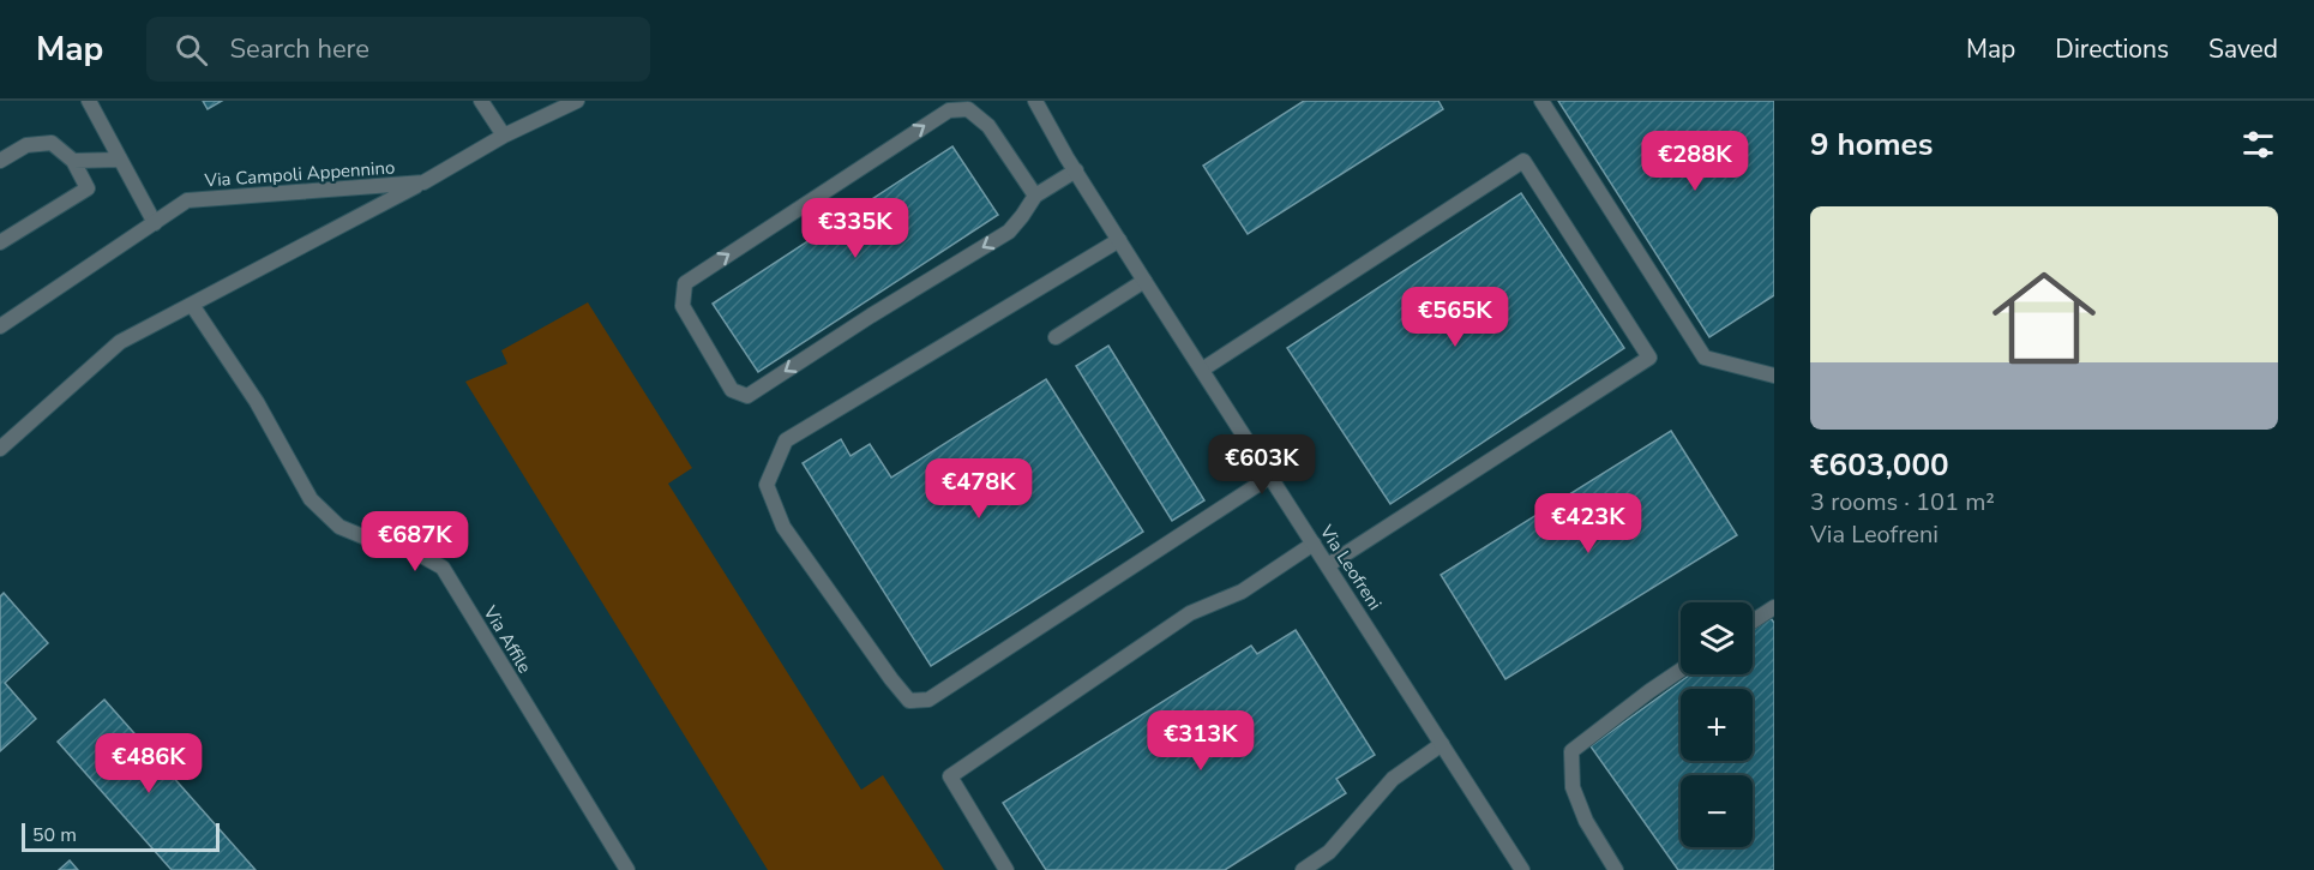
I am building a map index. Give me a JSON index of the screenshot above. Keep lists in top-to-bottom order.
{
  "streets": {
    "street": ["Via Campoli Appennino", "Via Leofreni", "Via Affile"]
  },
  "scale_bar": "50 m",
  "page": {
    "header": "Map",
    "search": "Search here",
    "nav": ["Map", "Directions", "Saved"],
    "heading": "9 homes",
    "price": [
      "€288K",
      "€335K",
      "€565K",
      "€603K",
      "€478K",
      "€423K",
      "€687K",
      "€313K",
      "€486K"
    ],
    "list": [
      {
        "name": "€603,000",
        "note": "3 rooms · 101 m² · Via Leofreni"
      }
    ],
    "map_buttons": ["+", "−"],
    "scale": "50 m"
  }
}
